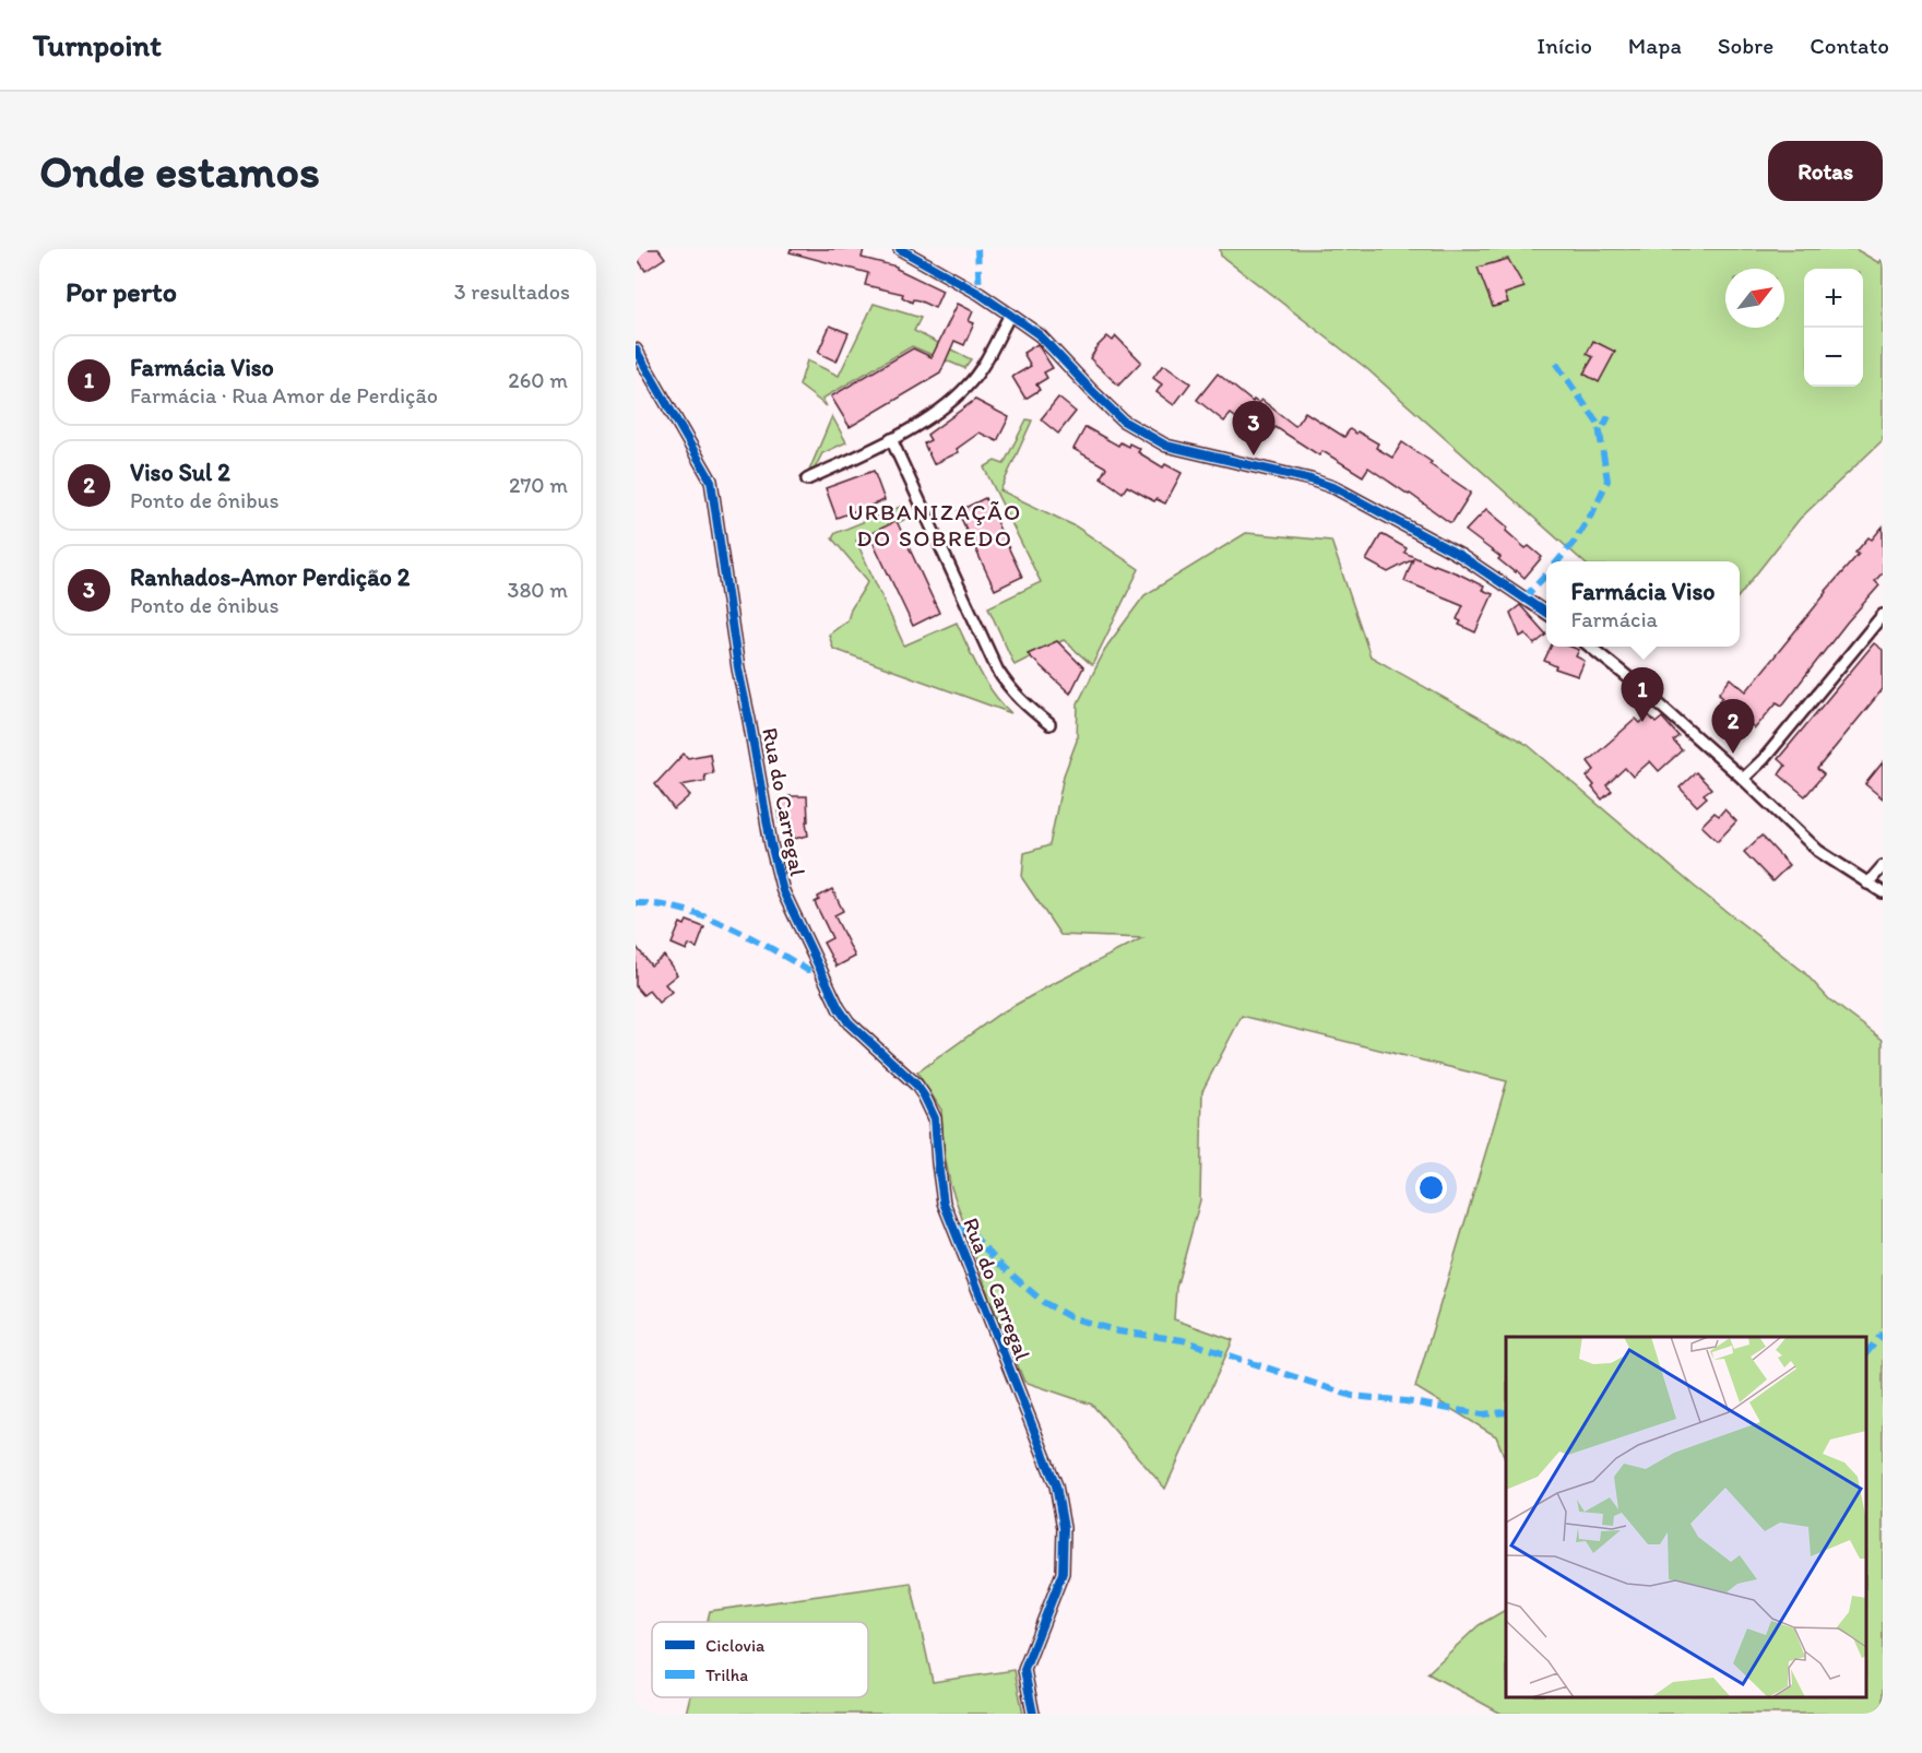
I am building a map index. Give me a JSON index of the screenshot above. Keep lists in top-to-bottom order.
{
  "streets": {
    "street": ["Rua do Carregal"]
  },
  "districts": ["URBANIZAÇÃO DO SOBREDO"],
  "legend": ["Ciclovia", "Trilha"],
  "north": "top right",
  "page": {
    "header": "Turnpoint",
    "nav": [
      "Início",
      "Mapa",
      "Sobre",
      "Contato"
    ],
    "buttons": "Rotas",
    "title": "Onde estamos",
    "heading": ["Por perto", "3 resultados"],
    "map_buttons": ["+", "−"],
    "list": [
      {
        "mark": "1",
        "name": "Farmácia Viso",
        "note": "Farmácia · Rua Amor de Perdição",
        "value": "260 m"
      },
      {
        "mark": "2",
        "name": "Viso Sul 2",
        "note": "Ponto de ônibus",
        "value": "270 m"
      },
      {
        "mark": "3",
        "name": "Ranhados-Amor Perdição 2",
        "note": "Ponto de ônibus",
        "value": "380 m"
      }
    ],
    "pins": ["3", "1", "2"],
    "popup": ["Farmácia Viso", "Farmácia"]
  }
}
